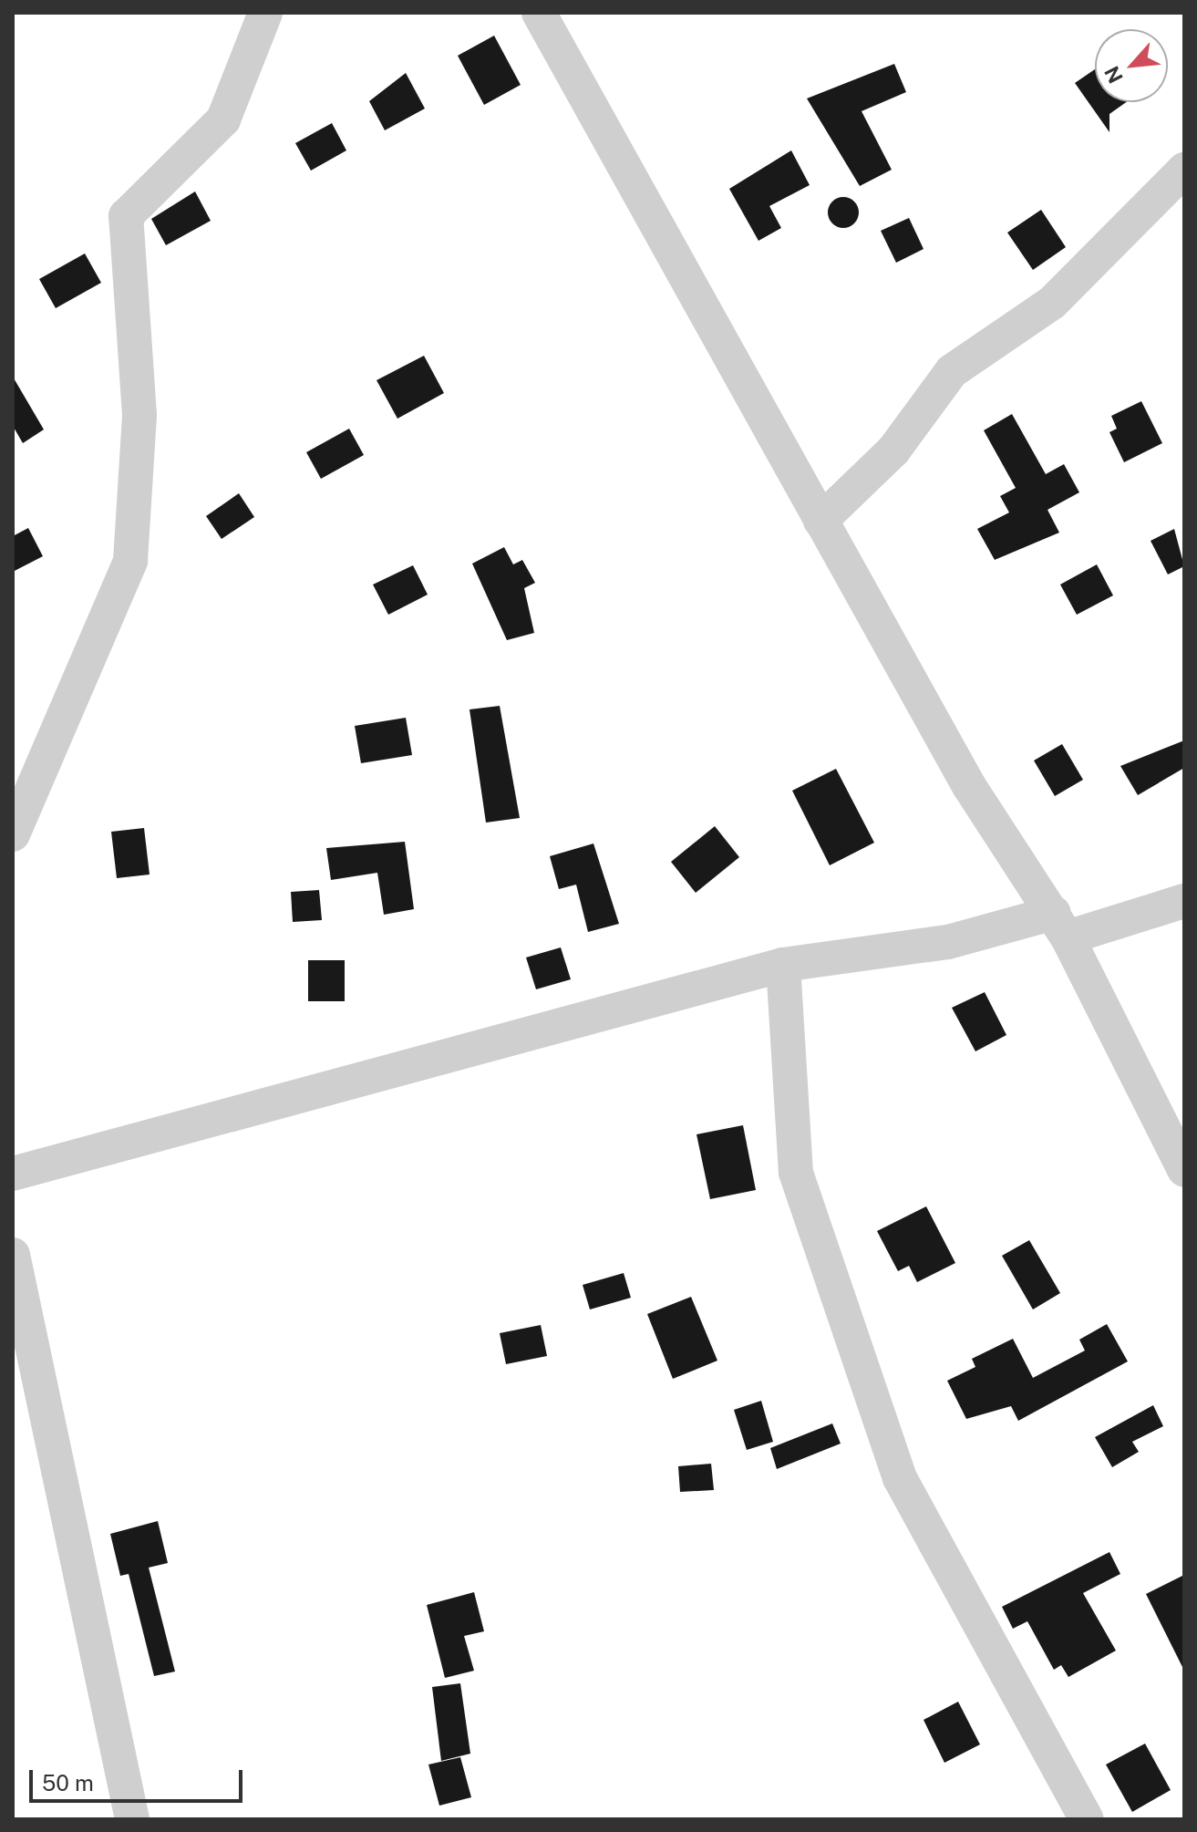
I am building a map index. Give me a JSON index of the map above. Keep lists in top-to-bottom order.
{
  "scale_bar": "50 m",
  "north": "bottom left"
}
